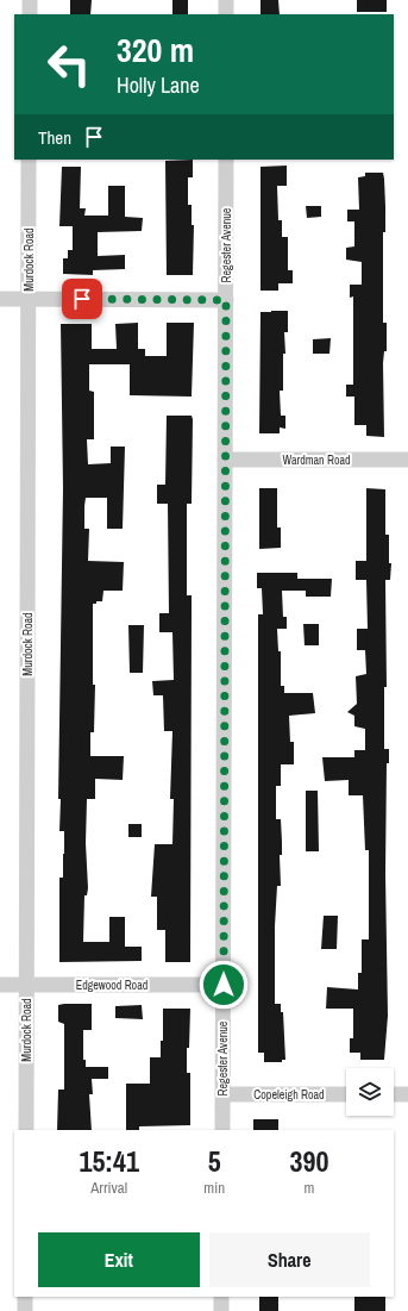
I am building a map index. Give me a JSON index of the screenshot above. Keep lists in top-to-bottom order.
{
  "streets": {
    "street": [
      "Regester Avenue",
      "Murdock Road",
      "Wardman Road",
      "Edgewood Road",
      "Copeleigh Road"
    ]
  },
  "crossings": [
    ["Regester Avenue", "Wardman Road"],
    ["Regester Avenue", "Edgewood Road"],
    ["Regester Avenue", "Copeleigh Road"],
    ["Murdock Road", "Edgewood Road"]
  ],
  "page": {
    "turn": ["320 m", "Holly Lane"],
    "then": "Then",
    "eta": [
      "15:41",
      "Arrival",
      "5",
      "min",
      "390",
      "m"
    ],
    "buttons": ["Exit", "Share"]
  }
}
